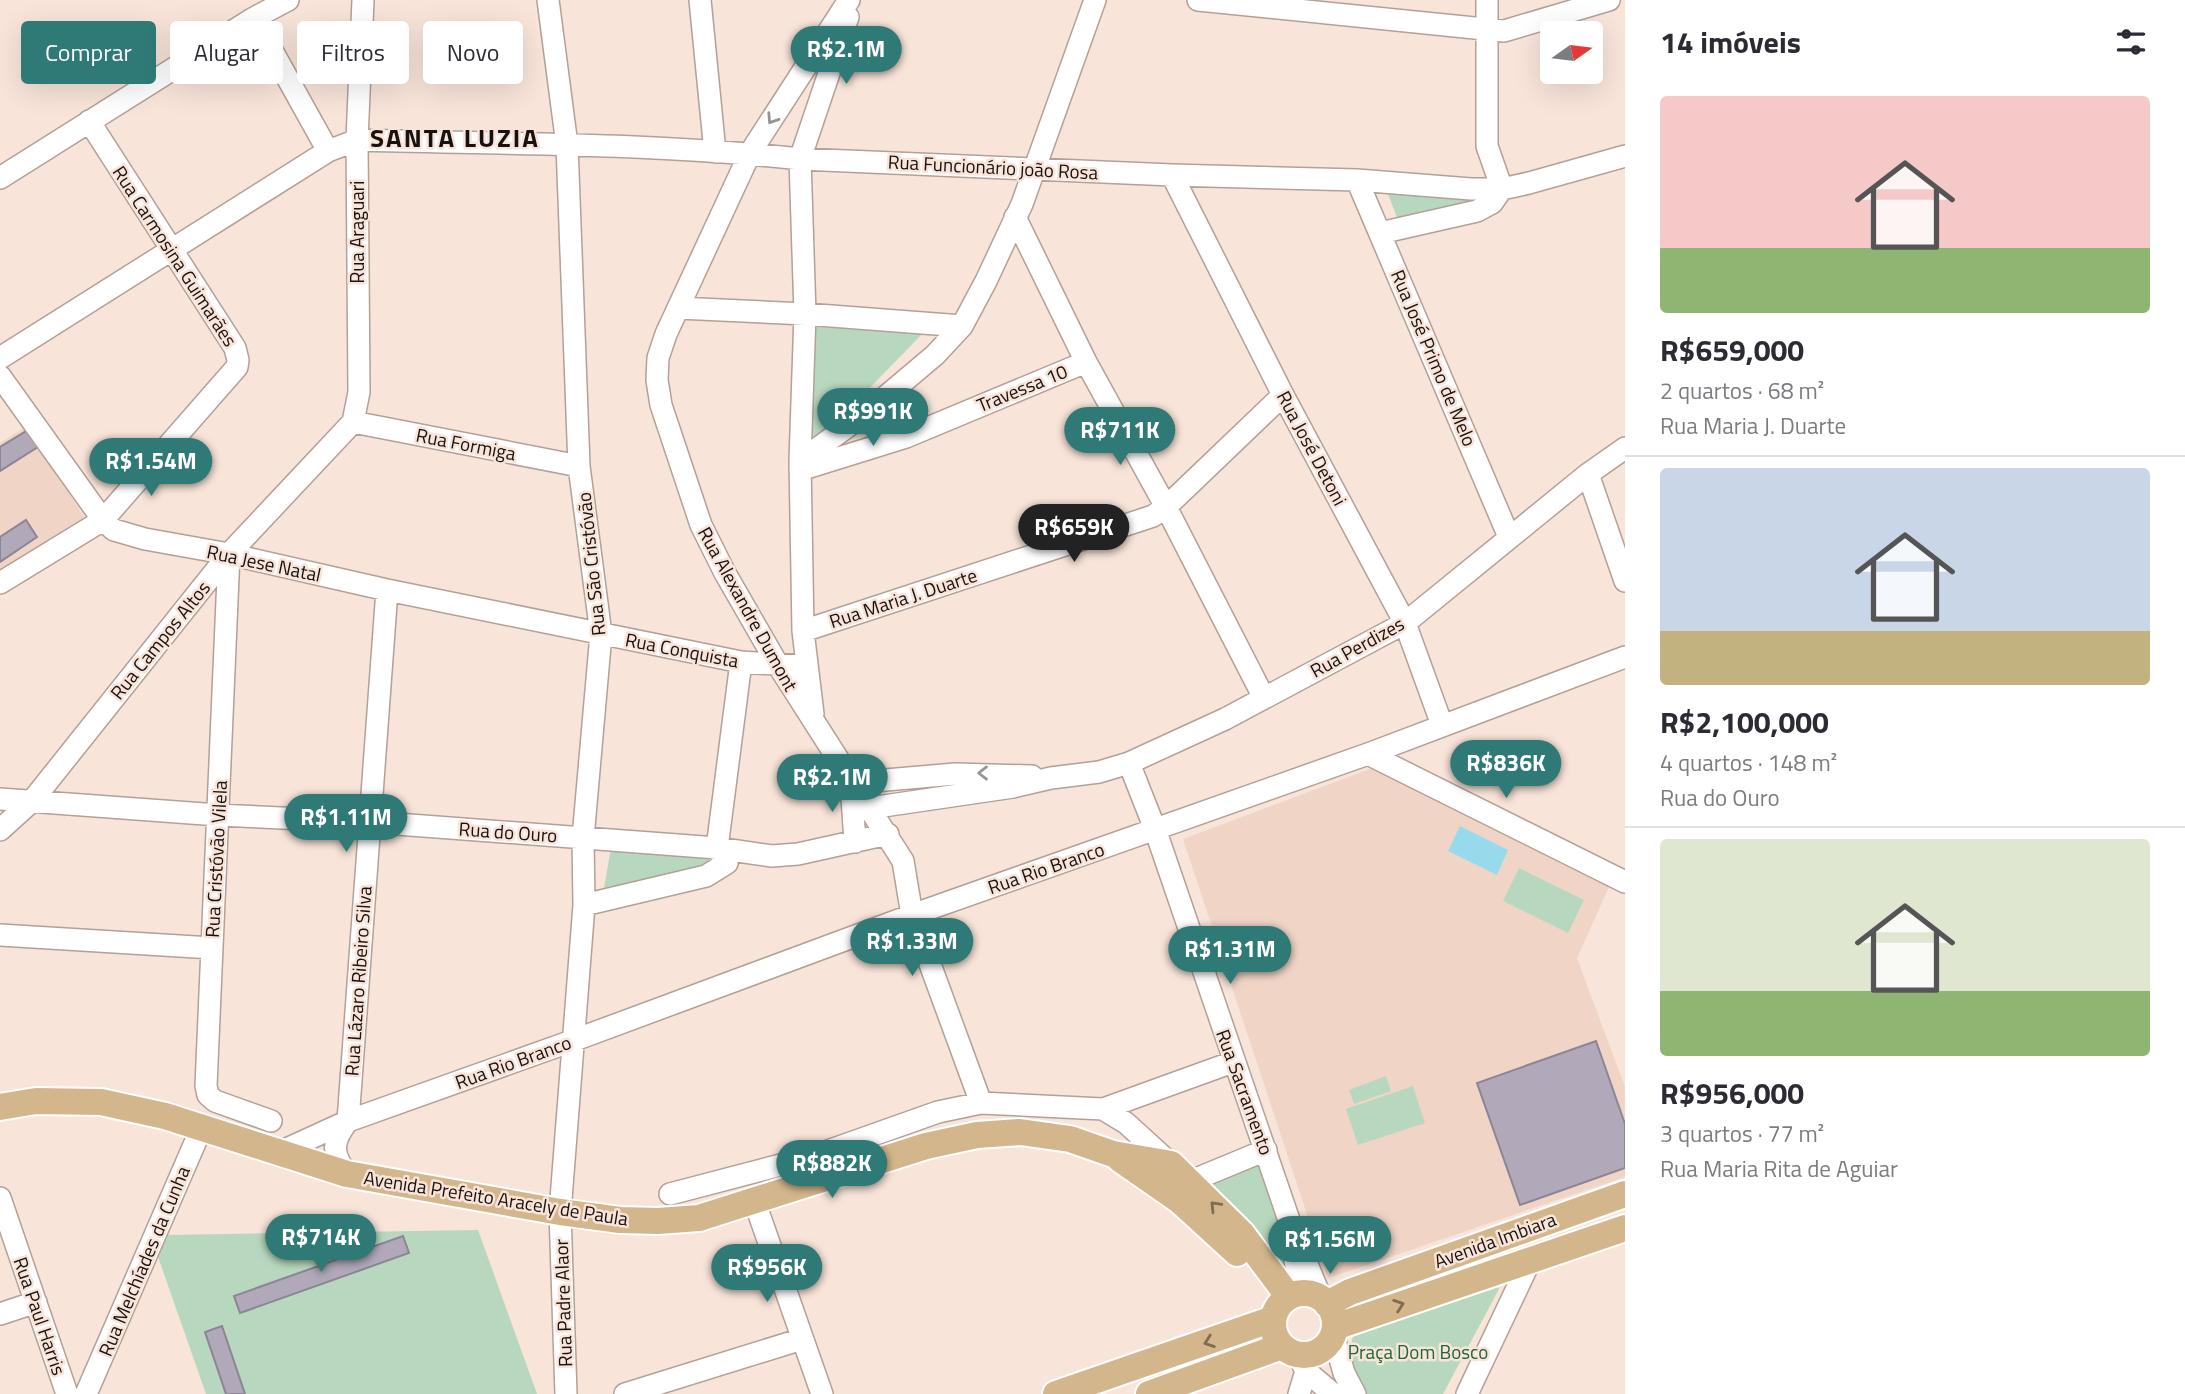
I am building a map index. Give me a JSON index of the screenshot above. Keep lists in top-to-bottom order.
{
  "streets": {
    "main road": ["Avenida Prefeito Aracely de Paula", "Avenida Imbiara"],
    "street": [
      "Rua Funcionário joão Rosa",
      "Rua Araguari",
      "Rua Carmosina Guimarães",
      "Rua José Primo de Melo",
      "Travessa 10",
      "Rua Formiga",
      "Rua José Detoni",
      "Rua Jese Natal",
      "Rua São Cristóvão",
      "Rua Maria J. Duarte",
      "Rua Alexandre Dumont",
      "Rua Campos Altos",
      "Rua Perdizes",
      "Rua Conquista",
      "Rua do Ouro",
      "Rua Cristóvão Vilela",
      "Rua Rio Branco",
      "Rua Lázaro Ribeiro Silva",
      "Rua Sacramento",
      "Rua Melchíades da Cunha",
      "Rua Padre Alaor",
      "Rua Paul Harris"
    ]
  },
  "crossings": [
    ["Rua Funcionário joão Rosa", "Rua Araguari"],
    ["Rua Funcionário joão Rosa", "Rua José Primo de Melo"],
    ["Rua Funcionário joão Rosa", "Rua José Detoni"],
    ["Rua Funcionário joão Rosa", "Rua São Cristóvão"],
    ["Rua Funcionário joão Rosa", "Rua Alexandre Dumont"],
    ["Rua Araguari", "Rua Formiga"],
    ["Rua Araguari", "Rua Campos Altos"],
    ["Rua Carmosina Guimarães", "Rua Jese Natal"],
    ["Rua José Primo de Melo", "Rua Perdizes"],
    ["Rua Formiga", "Rua São Cristóvão"],
    ["Rua Formiga", "Rua Campos Altos"],
    ["Rua José Detoni", "Rua Maria J. Duarte"],
    ["Rua José Detoni", "Rua Perdizes"],
    ["Rua José Detoni", "Rua Rio Branco"],
    ["Rua Jese Natal", "Rua São Cristóvão"],
    ["Rua Jese Natal", "Rua Campos Altos"],
    ["Rua Jese Natal", "Rua Conquista"],
    ["Rua Jese Natal", "Rua Cristóvão Vilela"],
    ["Rua Jese Natal", "Rua Lázaro Ribeiro Silva"],
    ["Rua São Cristóvão", "Rua Conquista"],
    ["Rua São Cristóvão", "Rua do Ouro"],
    ["Rua São Cristóvão", "Rua Rio Branco"],
    ["Rua São Cristóvão", "Avenida Prefeito Aracely de Paula"],
    ["Rua São Cristóvão", "Rua Padre Alaor"],
    ["Rua Alexandre Dumont", "Rua Conquista"],
    ["Rua Alexandre Dumont", "Rua do Ouro"],
    ["Rua Alexandre Dumont", "Rua Rio Branco"],
    ["Rua Campos Altos", "Rua do Ouro"],
    ["Rua Campos Altos", "Rua Cristóvão Vilela"],
    ["Rua Perdizes", "Rua Sacramento"],
    ["Rua do Ouro", "Rua Cristóvão Vilela"],
    ["Rua do Ouro", "Rua Lázaro Ribeiro Silva"],
    ["Rua Rio Branco", "Rua Lázaro Ribeiro Silva"],
    ["Rua Rio Branco", "Rua Sacramento"],
    ["Rua Rio Branco", "Avenida Prefeito Aracely de Paula"],
    ["Rua Lázaro Ribeiro Silva", "Avenida Prefeito Aracely de Paula"],
    ["Rua Sacramento", "Avenida Prefeito Aracely de Paula"],
    ["Rua Sacramento", "Avenida Imbiara"],
    ["Avenida Prefeito Aracely de Paula", "Avenida Imbiara"],
    ["Avenida Prefeito Aracely de Paula", "Rua Melchíades da Cunha"],
    ["Avenida Prefeito Aracely de Paula", "Rua Padre Alaor"]
  ],
  "districts": ["SANTA LUZIA"],
  "parks": ["Praça Dom Bosco"],
  "north": "right",
  "page": {
    "heading": "14 imóveis",
    "chip": [
      "Comprar",
      "Alugar",
      "Filtros",
      "Novo"
    ],
    "price": [
      "R$2.1M",
      "R$991K",
      "R$711K",
      "R$1.54M",
      "R$659K",
      "R$836K",
      "R$2.1M",
      "R$1.11M",
      "R$1.33M",
      "R$1.31M",
      "R$882K",
      "R$714K",
      "R$1.56M",
      "R$956K"
    ],
    "list": [
      {
        "name": "R$659,000",
        "note": "2 quartos · 68 m² · Rua Maria J. Duarte"
      },
      {
        "name": "R$2,100,000",
        "note": "4 quartos · 148 m² · Rua do Ouro"
      },
      {
        "name": "R$956,000",
        "note": "3 quartos · 77 m² · Rua Maria Rita de Aguiar"
      }
    ]
  }
}
